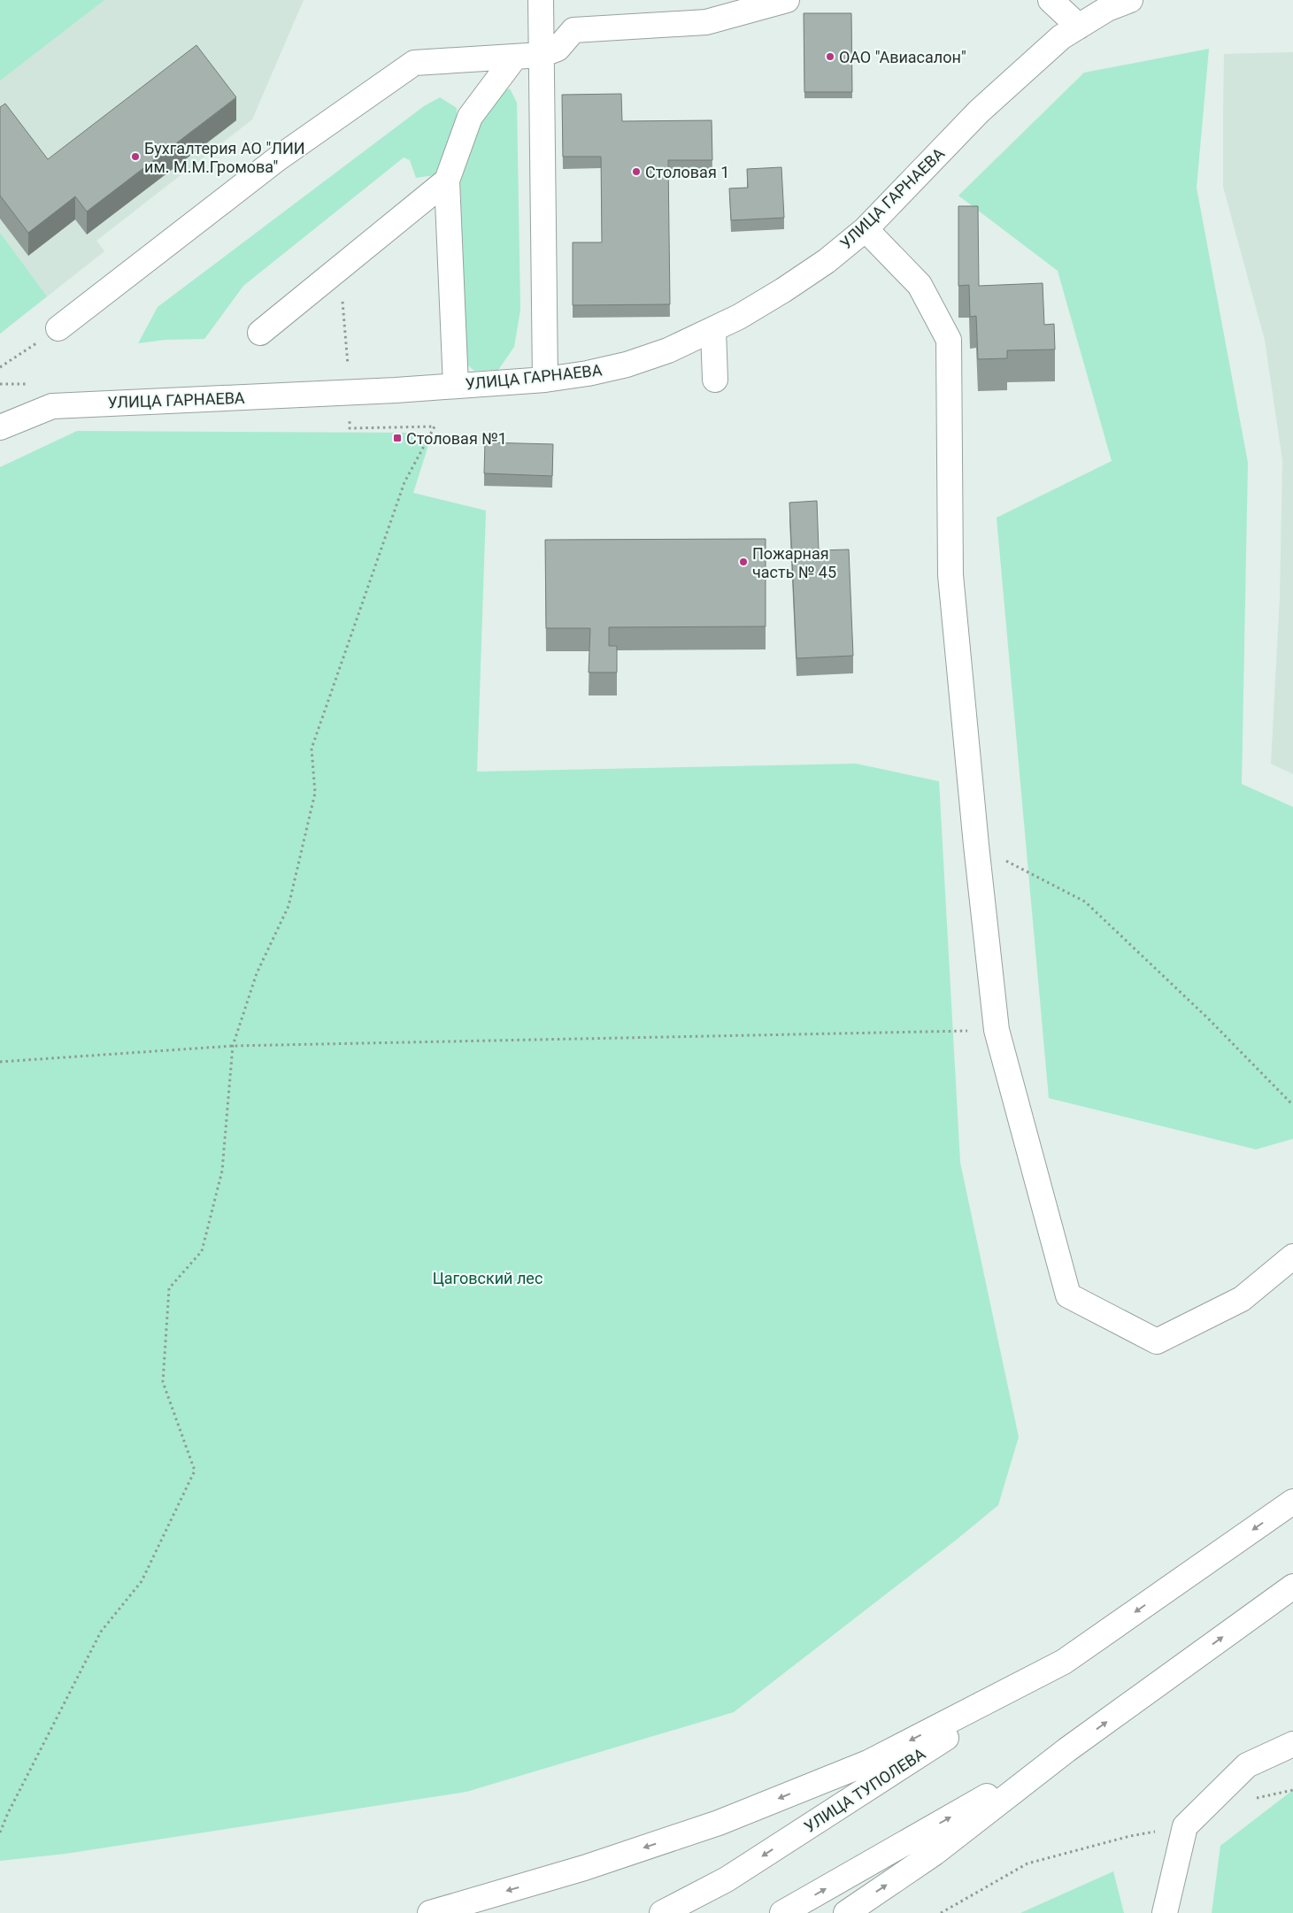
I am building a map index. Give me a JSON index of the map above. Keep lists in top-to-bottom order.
{
  "streets": {
    "main road": ["УЛИЦА ГАРНАЕВА", "УЛИЦА ТУПОЛЕВА"]
  },
  "parks": ["Цаговский лес"],
  "places": {
    "other": [
      "ОАО \"Авиасалон\"",
      "Бухгалтерия АО \"ЛИИ им. М.М.Громова\"",
      "Столовая 1",
      "Пожарная часть № 45"
    ],
    "transit": ["Столовая №1"]
  }
}
